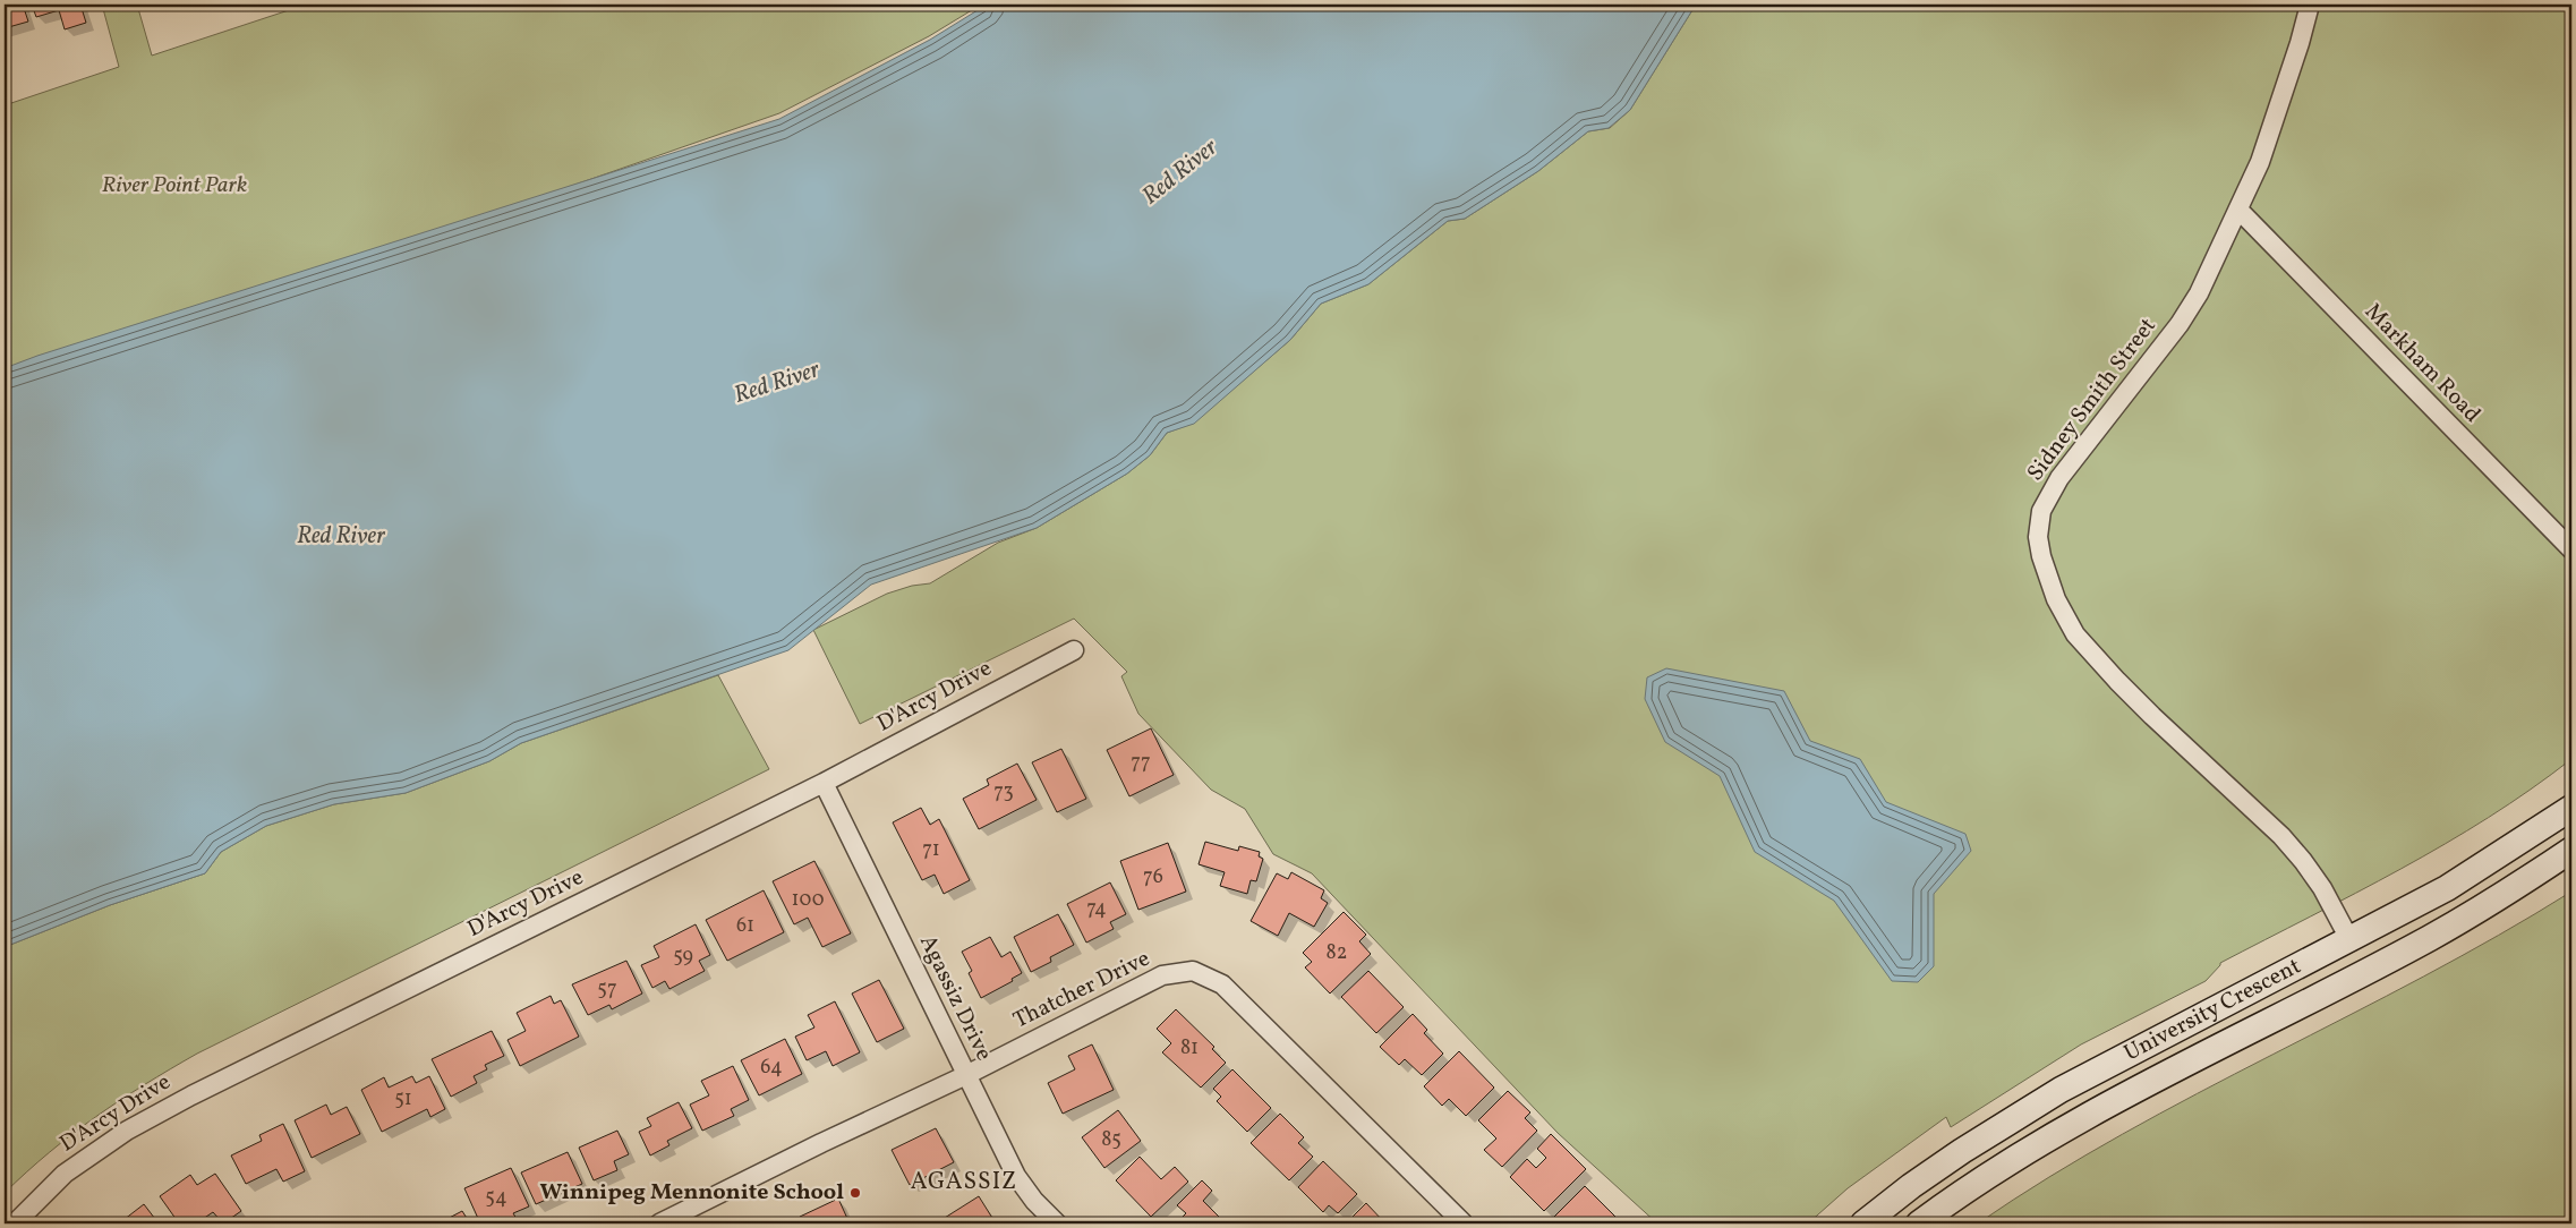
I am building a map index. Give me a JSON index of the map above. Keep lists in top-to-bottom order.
{
  "streets": {
    "main road": ["University Crescent"],
    "street": [
      "Markham Road",
      "Sidney Smith Street",
      "D'Arcy Drive",
      "Thatcher Drive",
      "Agassiz Drive"
    ]
  },
  "crossings": [
    ["Markham Road", "Sidney Smith Street"],
    ["Sidney Smith Street", "University Crescent"],
    ["D'Arcy Drive", "Agassiz Drive"],
    ["Thatcher Drive", "Agassiz Drive"]
  ],
  "districts": ["AGASSIZ"],
  "water": ["Red River"],
  "parks": ["River Point Park"],
  "places": ["Winnipeg Mennonite School"],
  "house_numbers": [
    "77",
    "73",
    "71",
    "76",
    "100",
    "74",
    "61",
    "82",
    "59",
    "57",
    "81",
    "64",
    "51",
    "85",
    "54"
  ]
}
